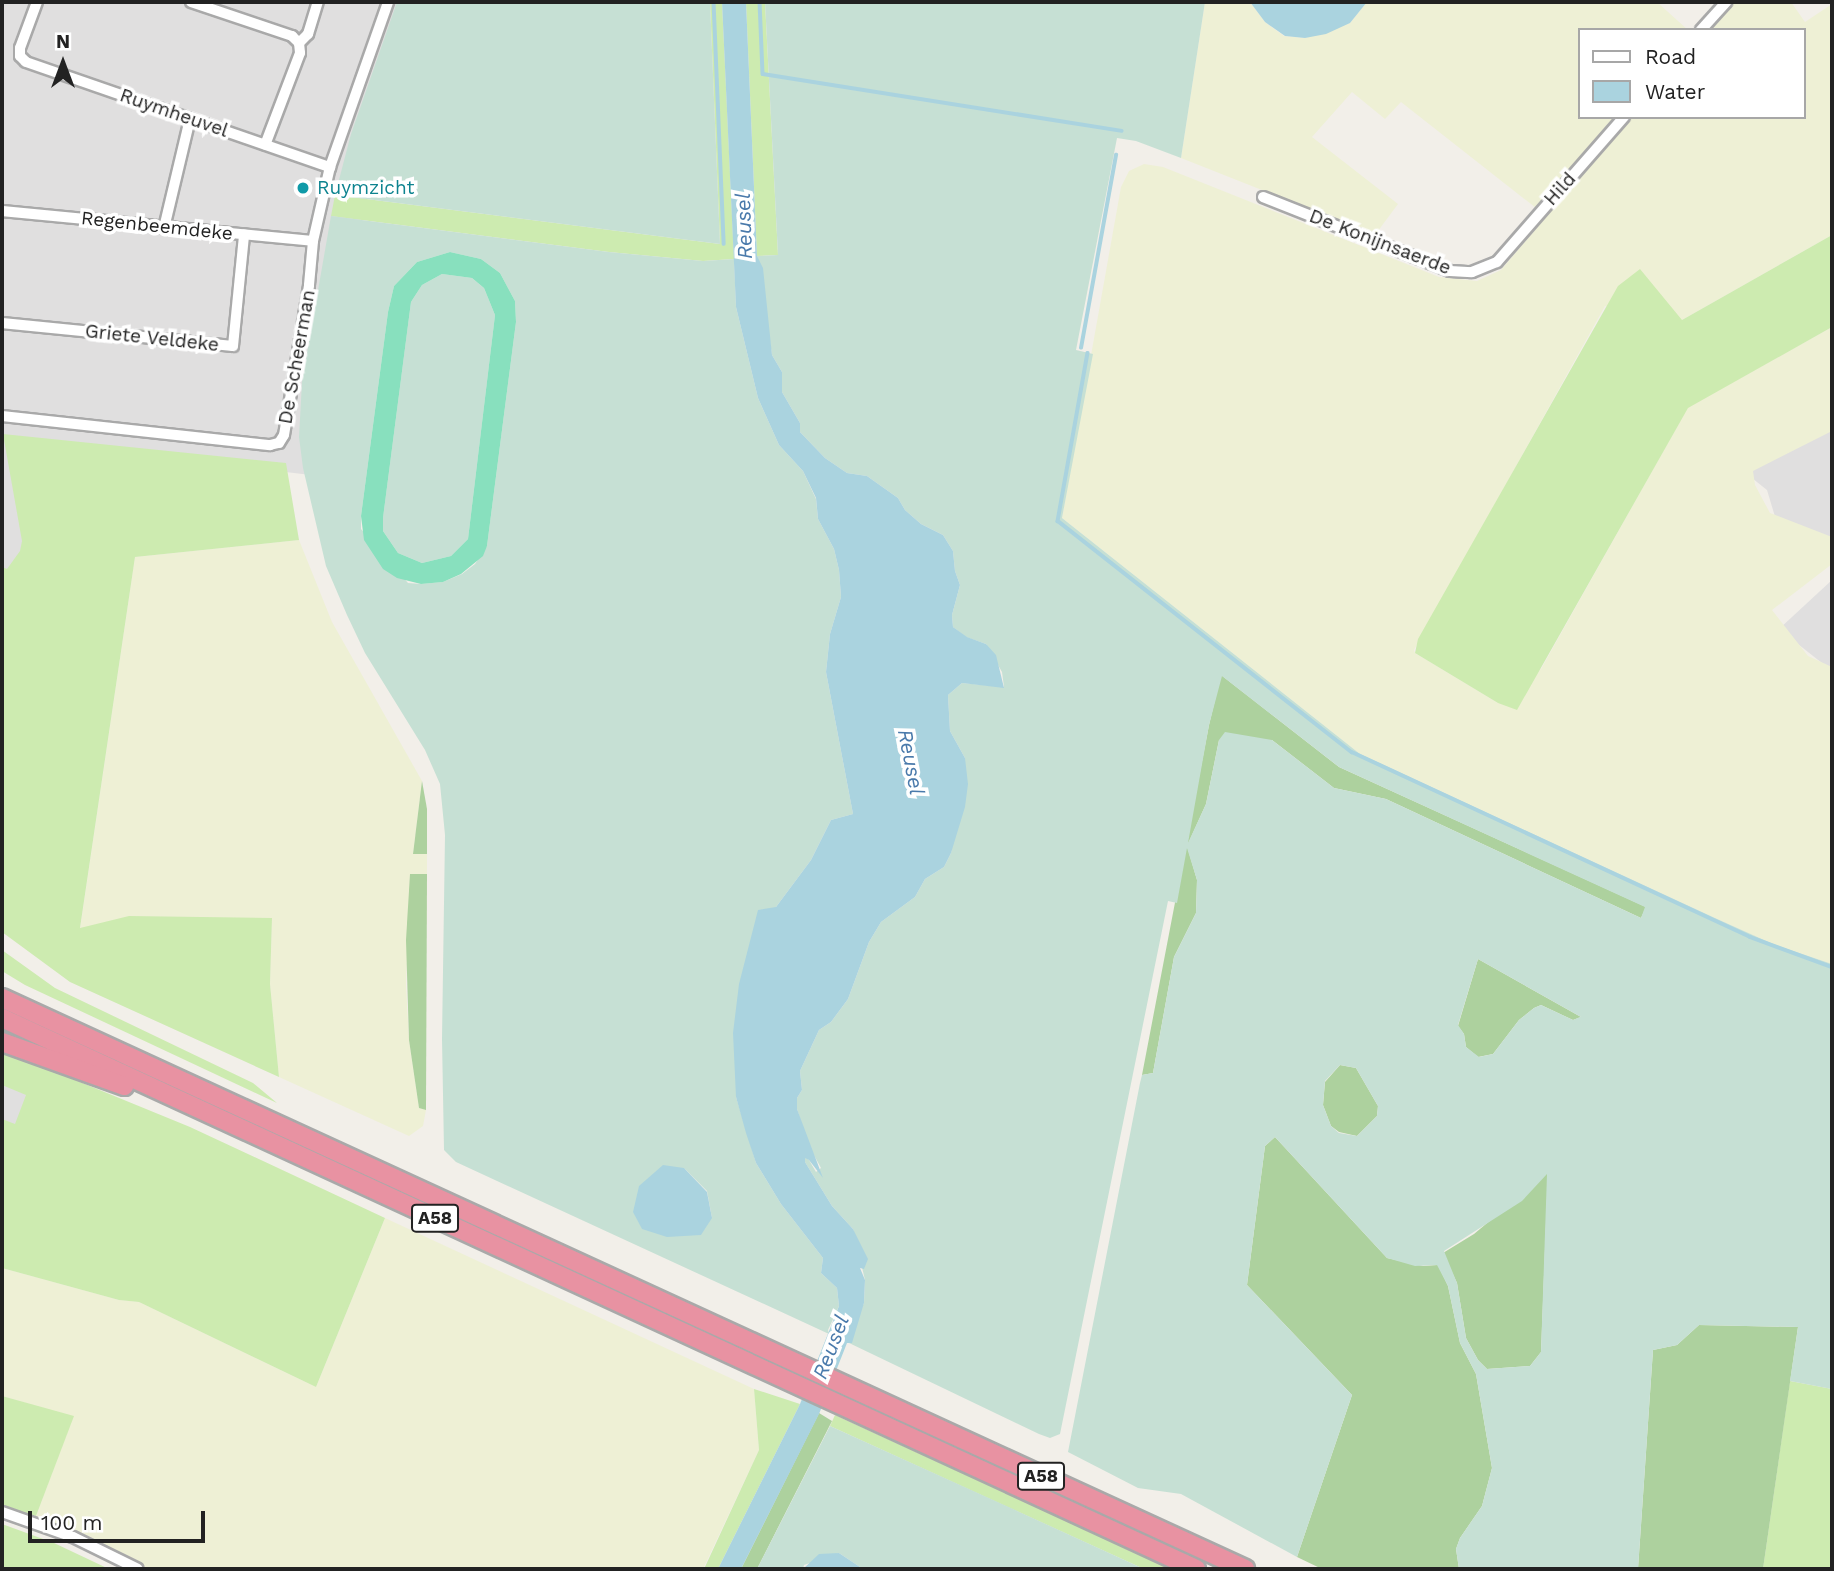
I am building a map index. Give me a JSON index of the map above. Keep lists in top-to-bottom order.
{
  "streets": {
    "highway": ["A58"],
    "street": [
      "Ruymheuvel",
      "Hild",
      "Regenbeemdeke",
      "De Konijnsaerde",
      "Griete Veldeke",
      "De Scheerman"
    ]
  },
  "crossings": [
    ["Ruymheuvel", "De Scheerman"],
    ["Hild", "De Konijnsaerde"],
    ["Regenbeemdeke", "Griete Veldeke"],
    ["Regenbeemdeke", "De Scheerman"]
  ],
  "water": ["Reusel"],
  "places": ["Ruymzicht"],
  "legend": ["Road", "Water"],
  "scale_bar": "100 m",
  "north": "top"
}
